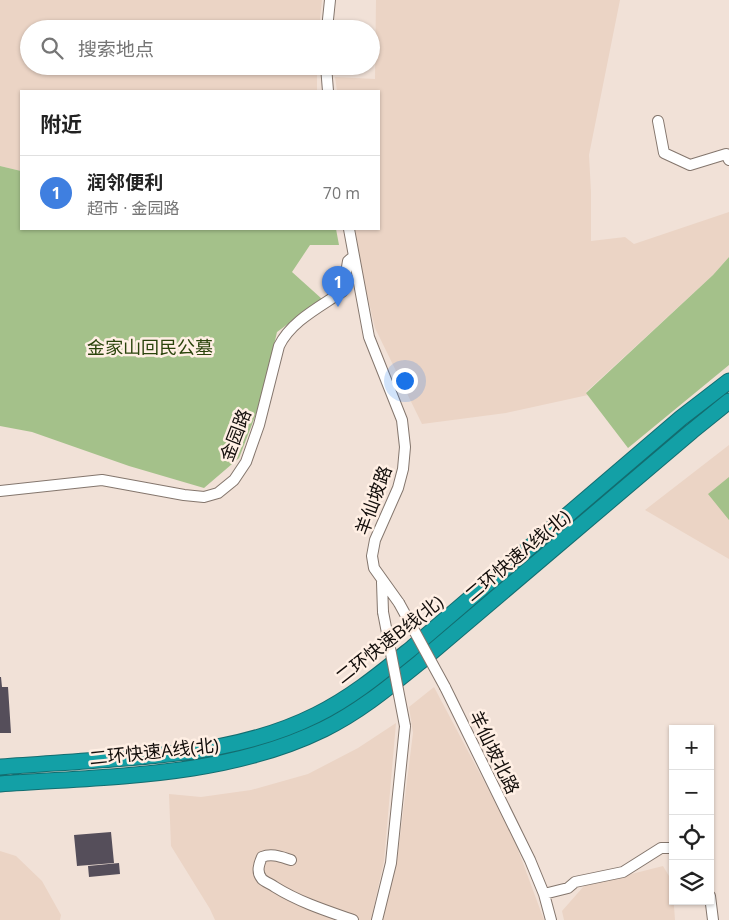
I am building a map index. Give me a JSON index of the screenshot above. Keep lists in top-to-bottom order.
{
  "streets": {
    "highway": ["二环快速A线(北)", "二环快速B线(北)"],
    "street": ["金园路", "羊仙坡路", "羊仙坡北路"]
  },
  "crossings": [
    ["金园路", "羊仙坡路"],
    ["羊仙坡路", "羊仙坡北路"]
  ],
  "parks": ["金家山回民公墓"],
  "page": {
    "search": "搜索地点",
    "heading": "附近",
    "list": [
      {
        "mark": "1",
        "name": "润邻便利",
        "note": "超市 · 金园路",
        "value": "70 m"
      }
    ],
    "pins": "1",
    "map_buttons": ["+", "−"]
  }
}
